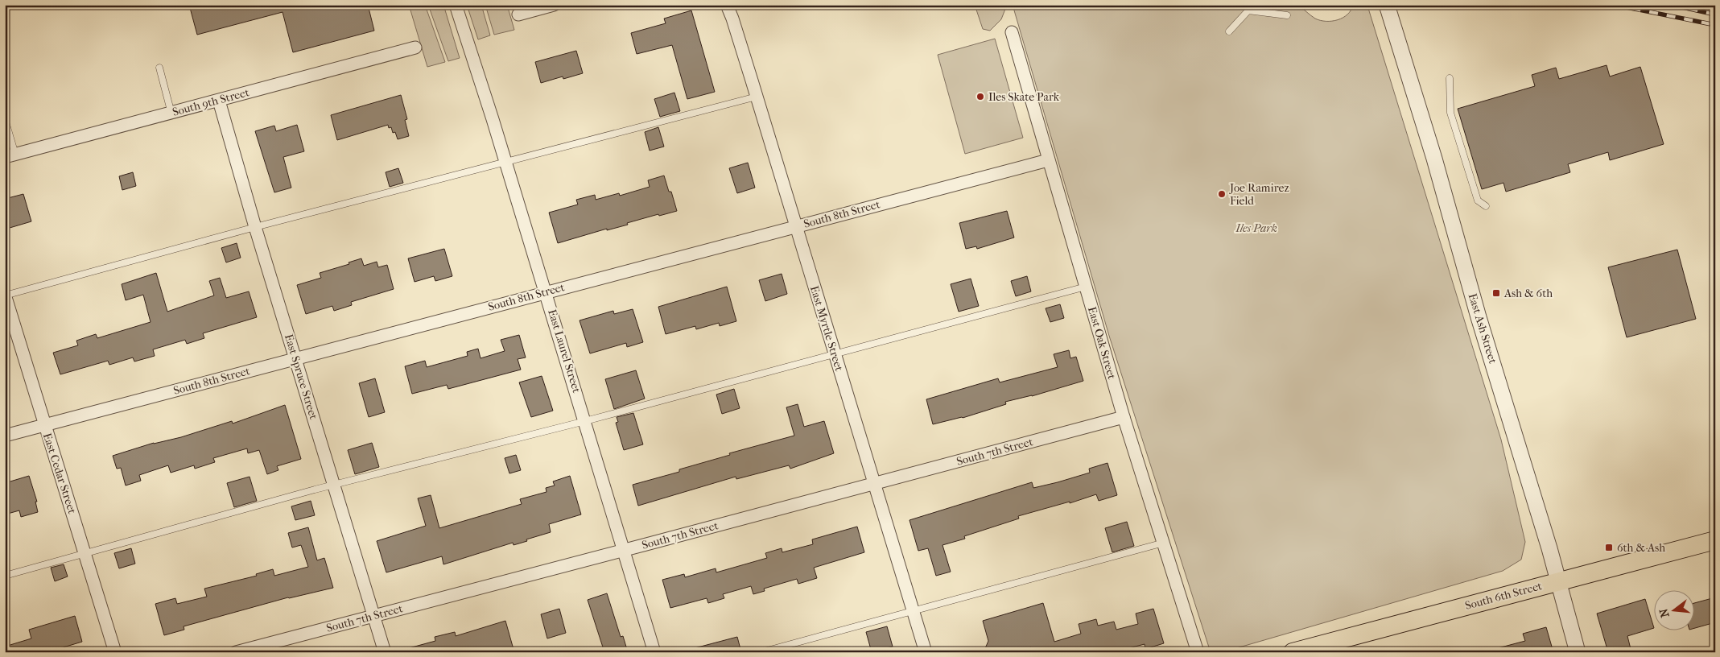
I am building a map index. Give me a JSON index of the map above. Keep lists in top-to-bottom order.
{
  "streets": {
    "main road": ["South 6th Street"],
    "street": [
      "South 9th Street",
      "South 8th Street",
      "East Myrtle Street",
      "East Ash Street",
      "East Oak Street",
      "East Laurel Street",
      "East Spruce Street",
      "South 7th Street",
      "East Cedar Street"
    ]
  },
  "crossings": [
    ["South 9th Street", "East Spruce Street"],
    ["South 8th Street", "East Myrtle Street"],
    ["South 8th Street", "East Oak Street"],
    ["South 8th Street", "East Laurel Street"],
    ["South 8th Street", "East Spruce Street"],
    ["South 8th Street", "East Cedar Street"],
    ["East Myrtle Street", "South 7th Street"],
    ["East Ash Street", "South 6th Street"],
    ["East Oak Street", "South 7th Street"],
    ["East Laurel Street", "South 7th Street"],
    ["East Spruce Street", "South 7th Street"]
  ],
  "parks": ["Iles Park"],
  "places": {
    "other": ["Iles Skate Park", "Joe Ramirez Field"],
    "transit": ["Ash & 6th", "6th & Ash"]
  },
  "north": "left"
}
